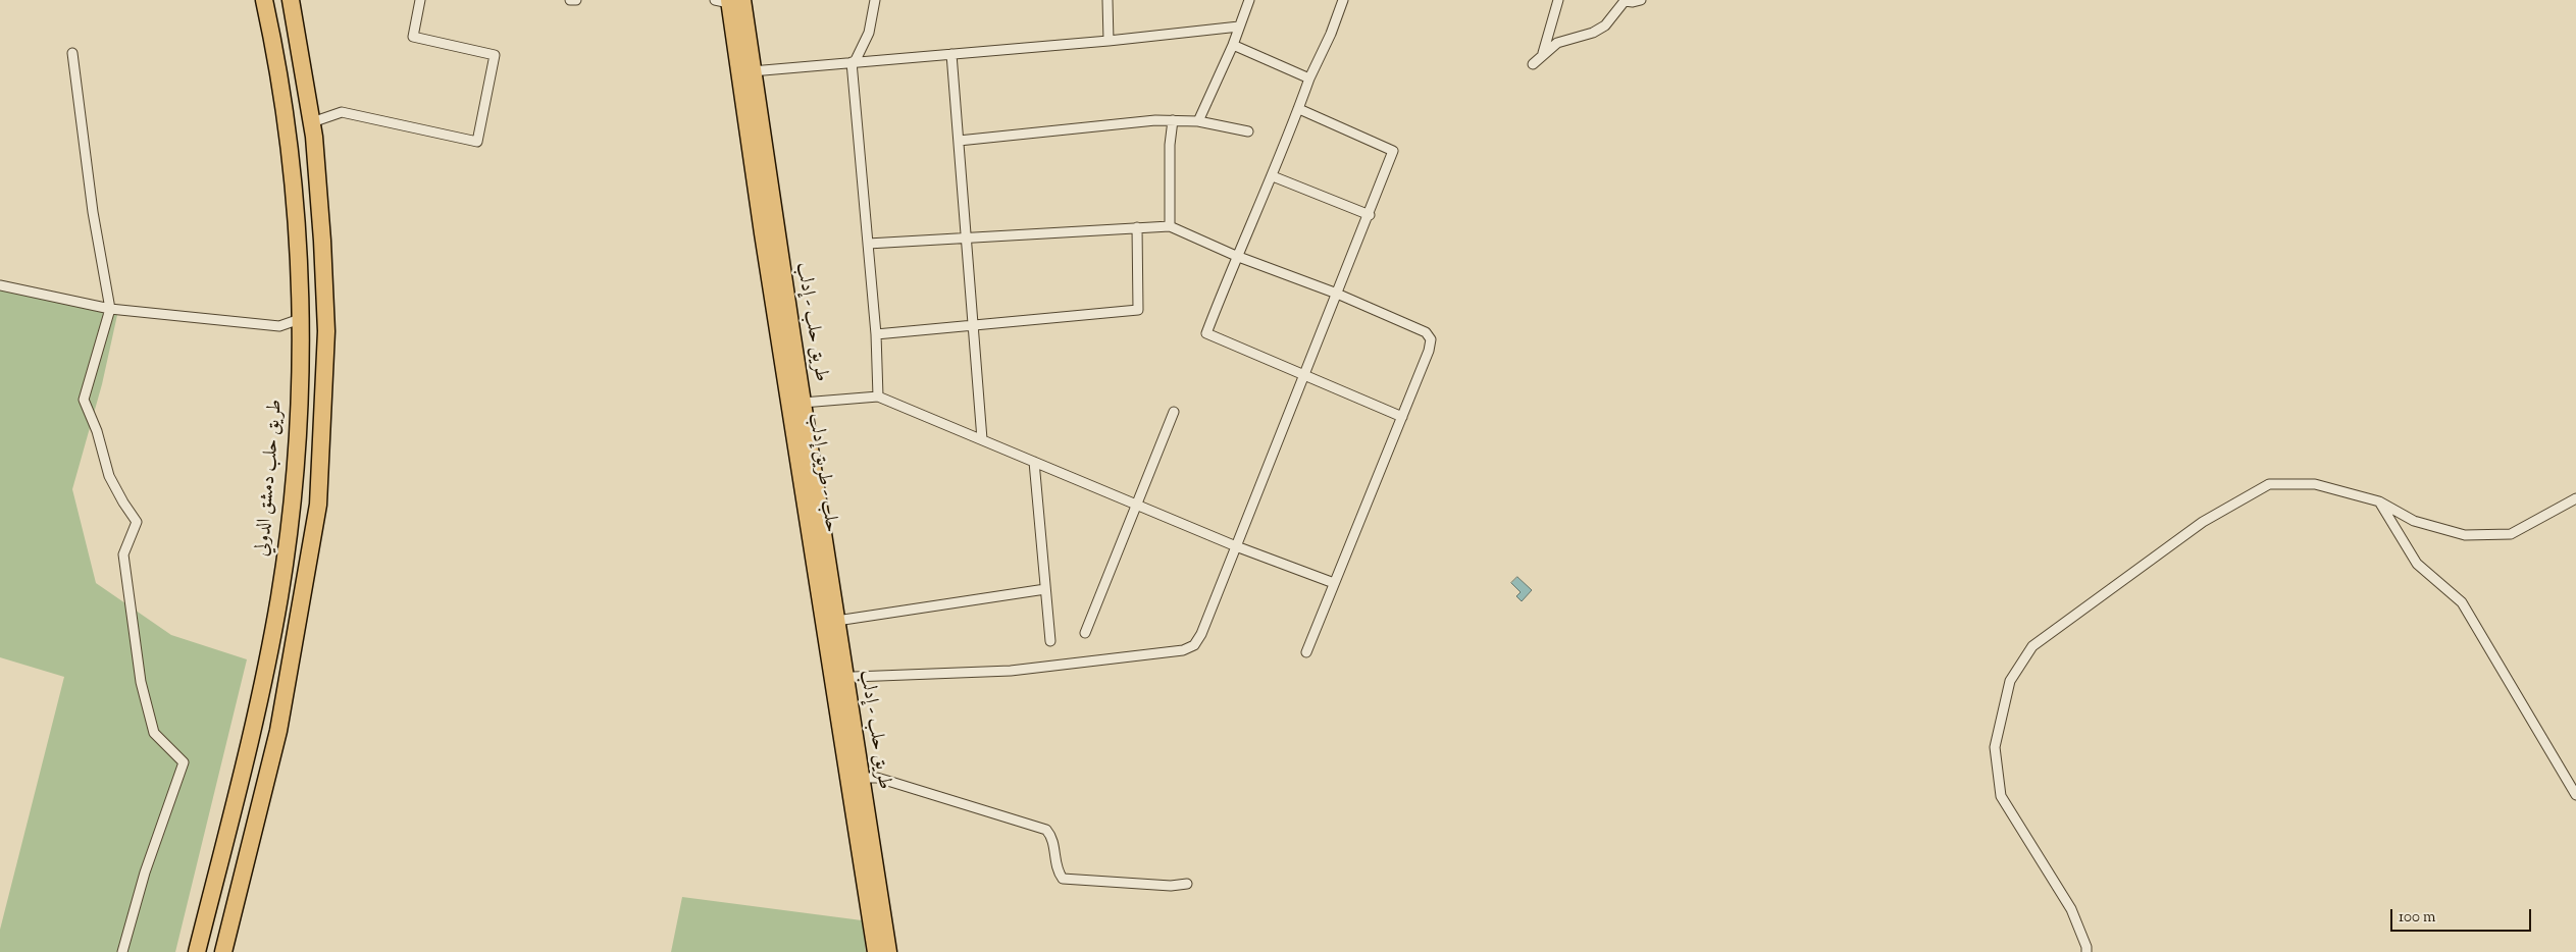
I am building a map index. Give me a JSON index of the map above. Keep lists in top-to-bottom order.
{
  "streets": {
    "highway": ["طريق حلب - إدلب", "حلب - طريق إدلب", "طريق حلب دمشق الدولي"]
  },
  "crossings": [
    ["طريق حلب - إدلب", "حلب - طريق إدلب"]
  ],
  "scale_bar": "100 m"
}
